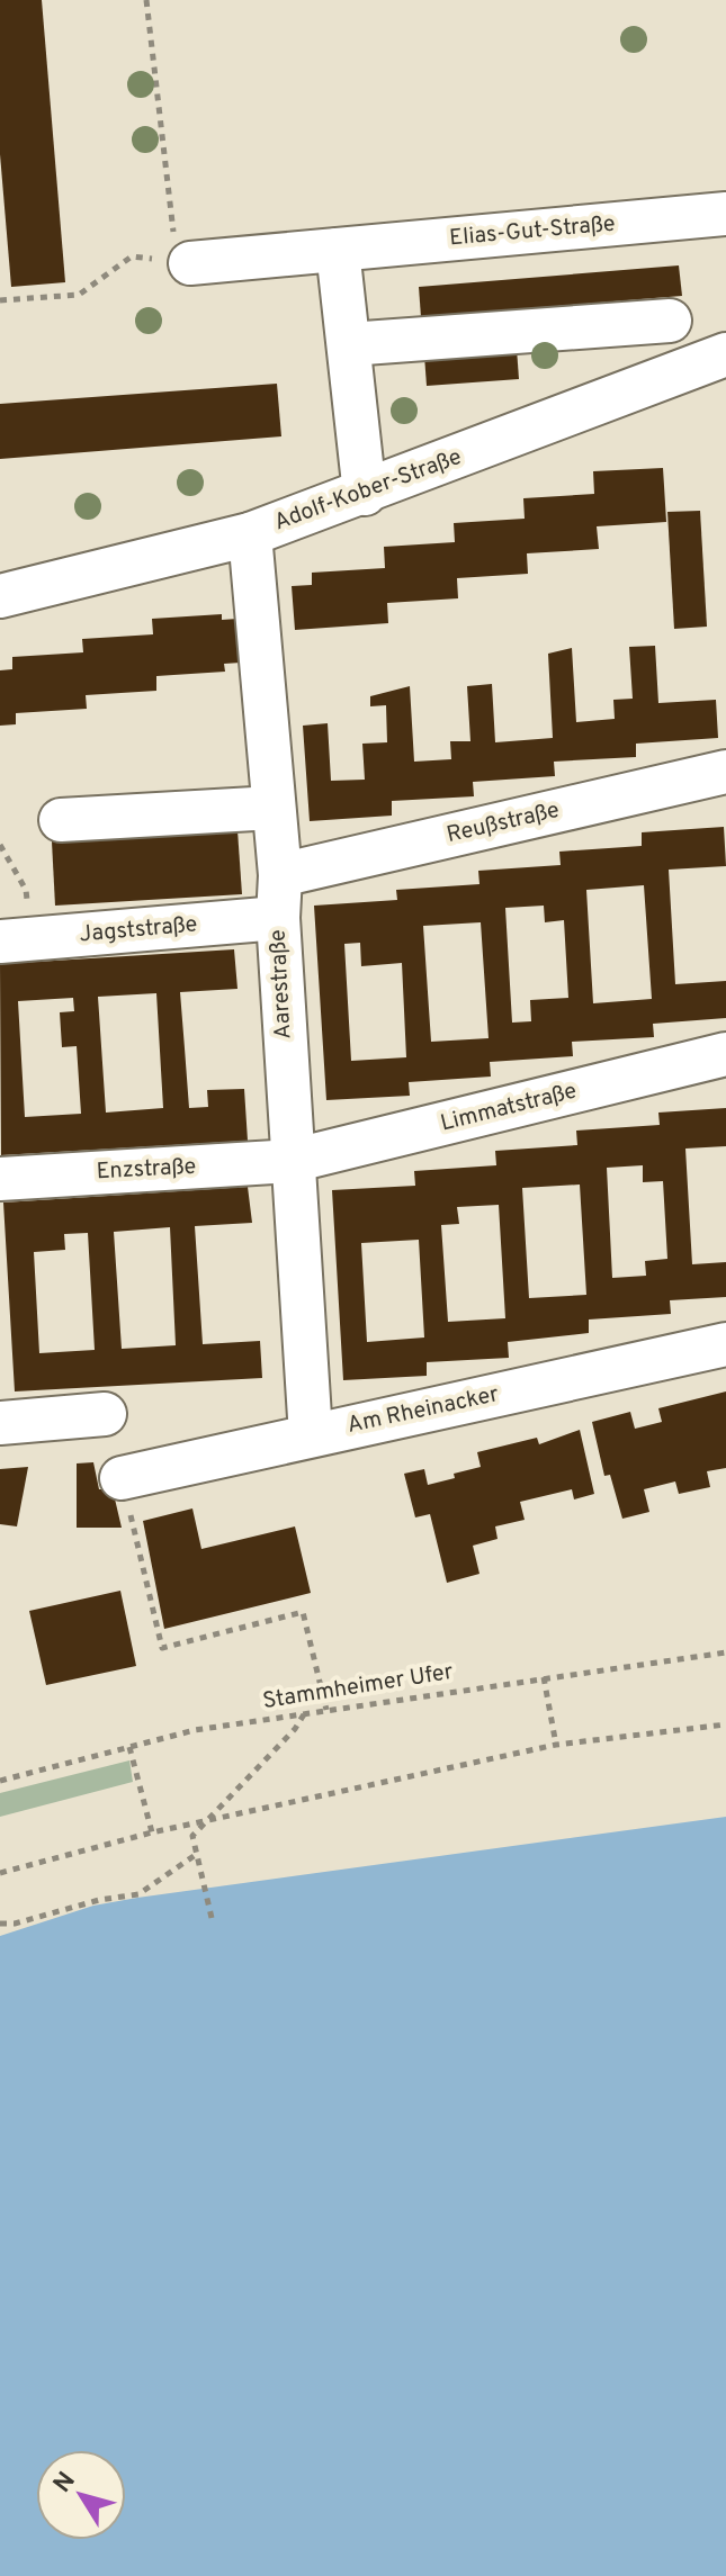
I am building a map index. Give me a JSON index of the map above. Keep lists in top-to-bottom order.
{
  "streets": {
    "street": [
      "Elias-Gut-Straße",
      "Adolf-Kober-Straße",
      "Reußstraße",
      "Jagststraße",
      "Aarestraße",
      "Limmatstraße",
      "Enzstraße",
      "Am Rheinacker"
    ],
    "path": ["Stammheimer Ufer"]
  },
  "crossings": [
    ["Adolf-Kober-Straße", "Aarestraße"],
    ["Reußstraße", "Aarestraße"],
    ["Jagststraße", "Aarestraße"],
    ["Aarestraße", "Limmatstraße"],
    ["Aarestraße", "Enzstraße"],
    ["Aarestraße", "Am Rheinacker"],
    ["Limmatstraße", "Enzstraße"]
  ],
  "north": "top left"
}
